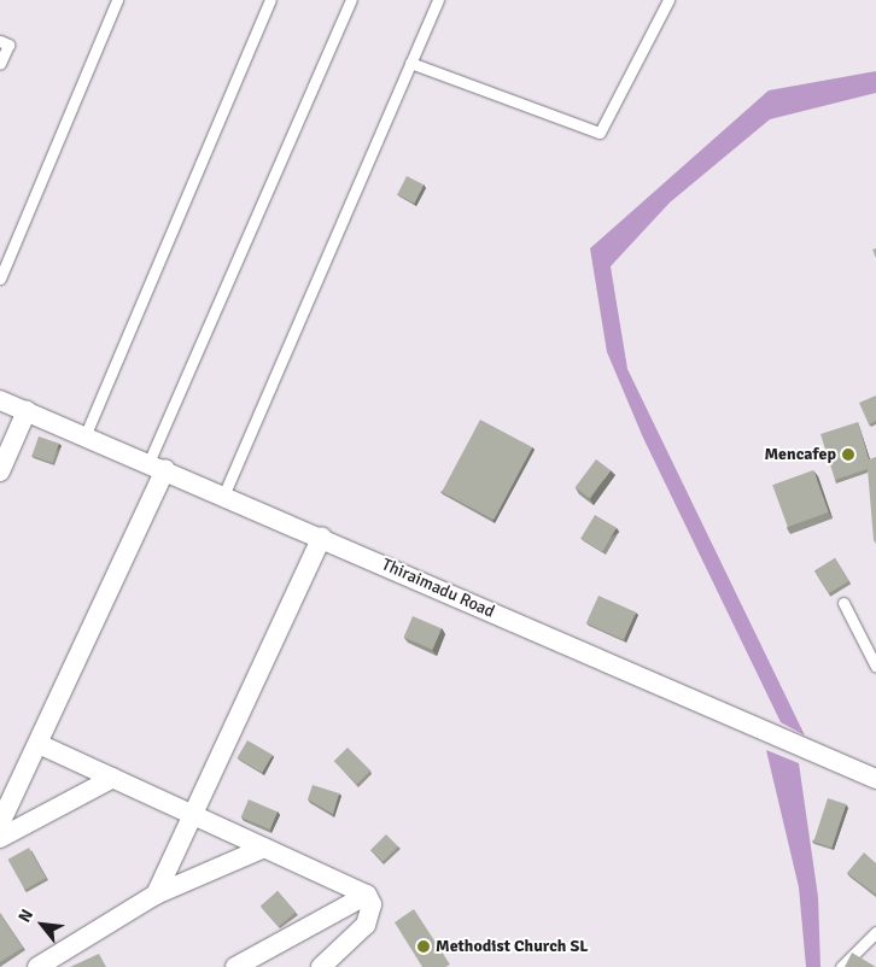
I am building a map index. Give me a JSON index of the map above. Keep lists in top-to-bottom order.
{
  "streets": {
    "street": ["Thiraimadu Road"]
  },
  "places": ["Mencafep", "Methodist Church SL"],
  "north": "top left"
}
